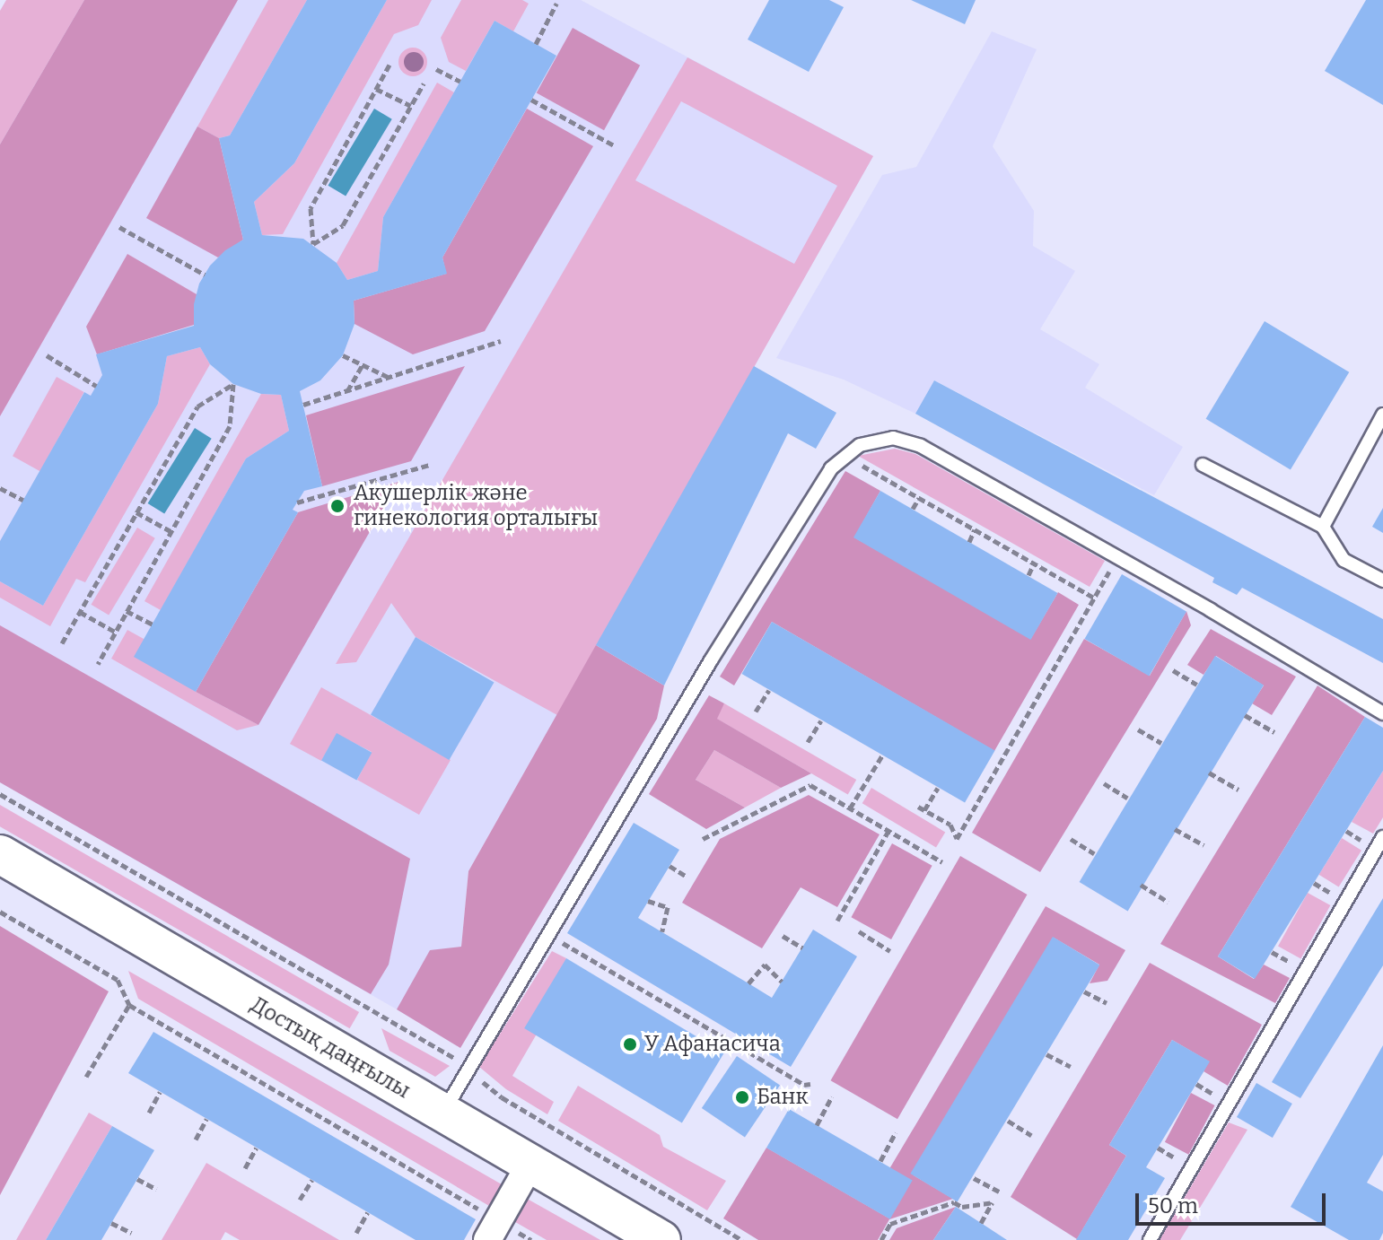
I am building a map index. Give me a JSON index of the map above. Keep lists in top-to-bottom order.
{
  "streets": {
    "main road": ["Достық даңғылы"]
  },
  "places": ["Акушерлік және гинекология орталығы", "У Афанасича", "Банк"],
  "scale_bar": "50 m"
}
